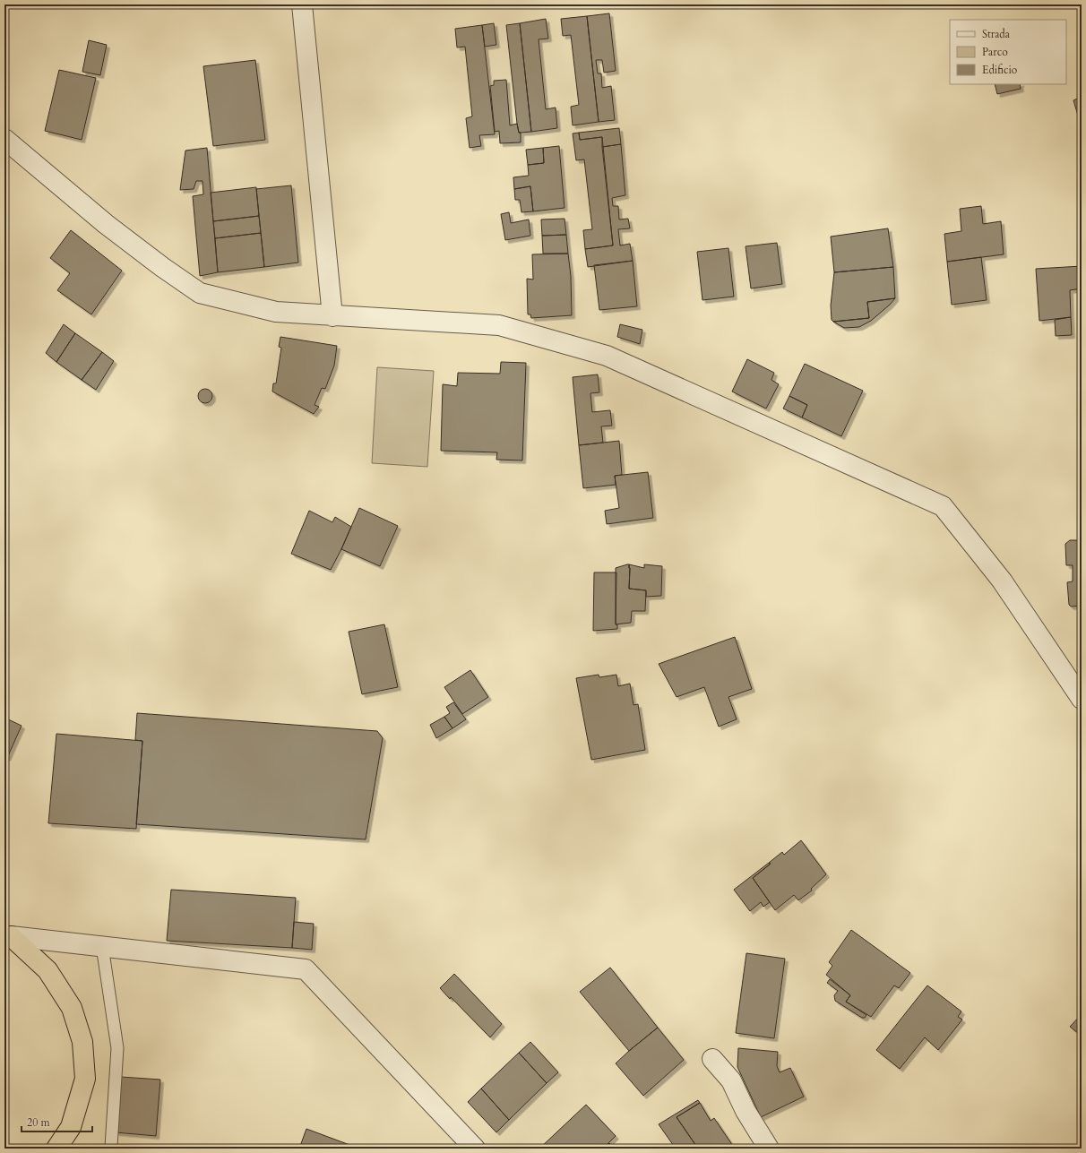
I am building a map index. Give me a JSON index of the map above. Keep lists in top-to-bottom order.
{
  "legend": ["Strada", "Parco", "Edificio"],
  "scale_bar": "20 m"
}
